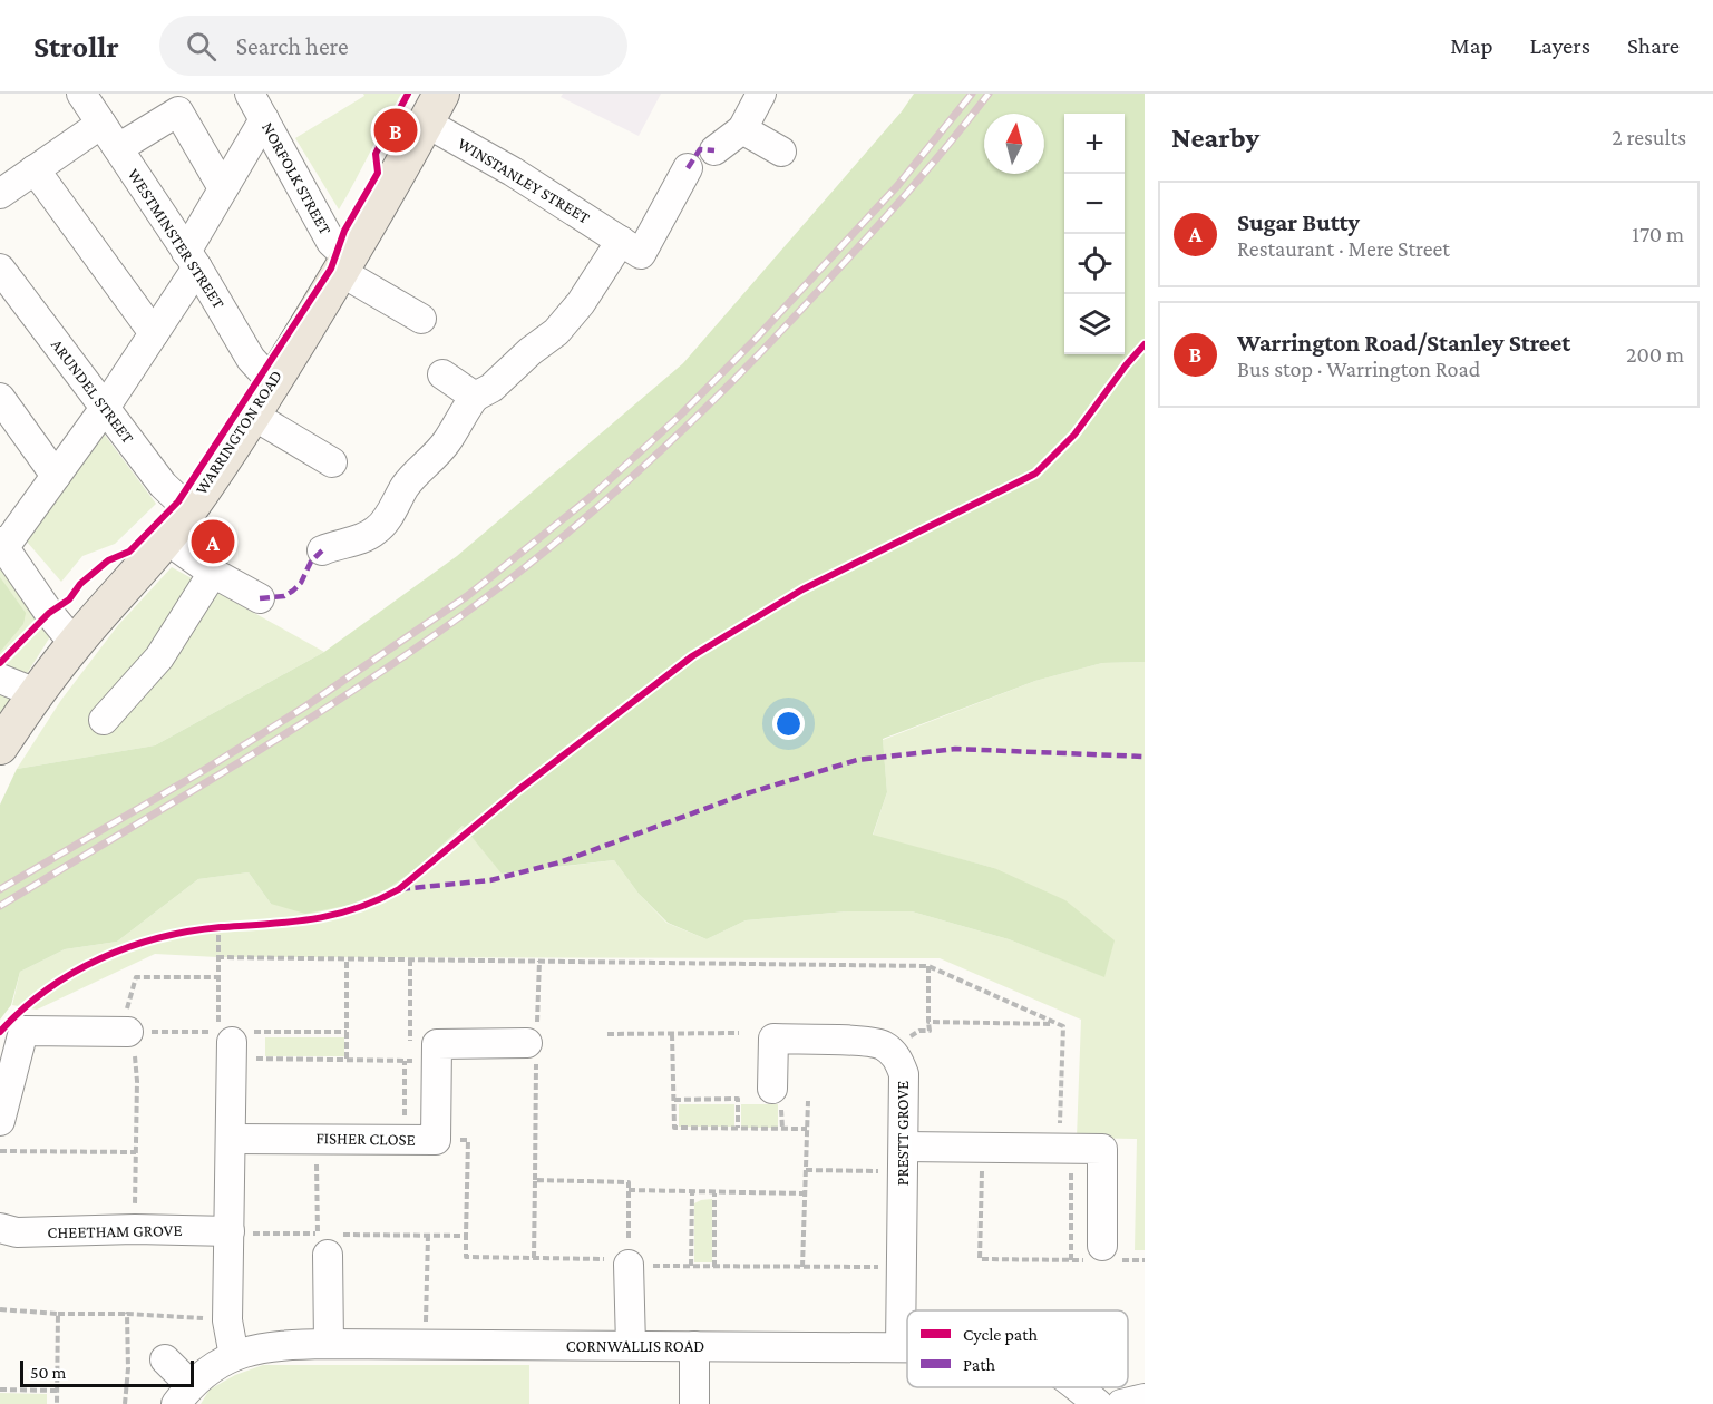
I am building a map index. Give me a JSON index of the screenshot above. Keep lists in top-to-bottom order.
{
  "streets": {
    "main road": ["WARRINGTON ROAD"],
    "street": [
      "NORFOLK STREET",
      "WINSTANLEY STREET",
      "WESTMINSTER STREET",
      "ARUNDEL STREET",
      "PRESTT GROVE",
      "FISHER CLOSE",
      "CHEETHAM GROVE",
      "CORNWALLIS ROAD"
    ]
  },
  "crossings": [
    ["NORFOLK STREET", "WARRINGTON ROAD"],
    ["WINSTANLEY STREET", "WARRINGTON ROAD"],
    ["WESTMINSTER STREET", "WARRINGTON ROAD"],
    ["ARUNDEL STREET", "WARRINGTON ROAD"],
    ["PRESTT GROVE", "CORNWALLIS ROAD"]
  ],
  "legend": ["Cycle path", "Path"],
  "scale_bar": "50 m",
  "north": "top",
  "page": {
    "header": "Strollr",
    "search": "Search here",
    "nav": ["Map", "Layers", "Share"],
    "heading": ["Nearby", "2 results"],
    "pins": ["B", "A"],
    "map_buttons": ["+", "−"],
    "list": [
      {
        "mark": "A",
        "name": "Sugar Butty",
        "note": "Restaurant · Mere Street",
        "value": "170 m"
      },
      {
        "mark": "B",
        "name": "Warrington Road/Stanley Street",
        "note": "Bus stop · Warrington Road",
        "value": "200 m"
      }
    ],
    "scale": "50 m"
  }
}
